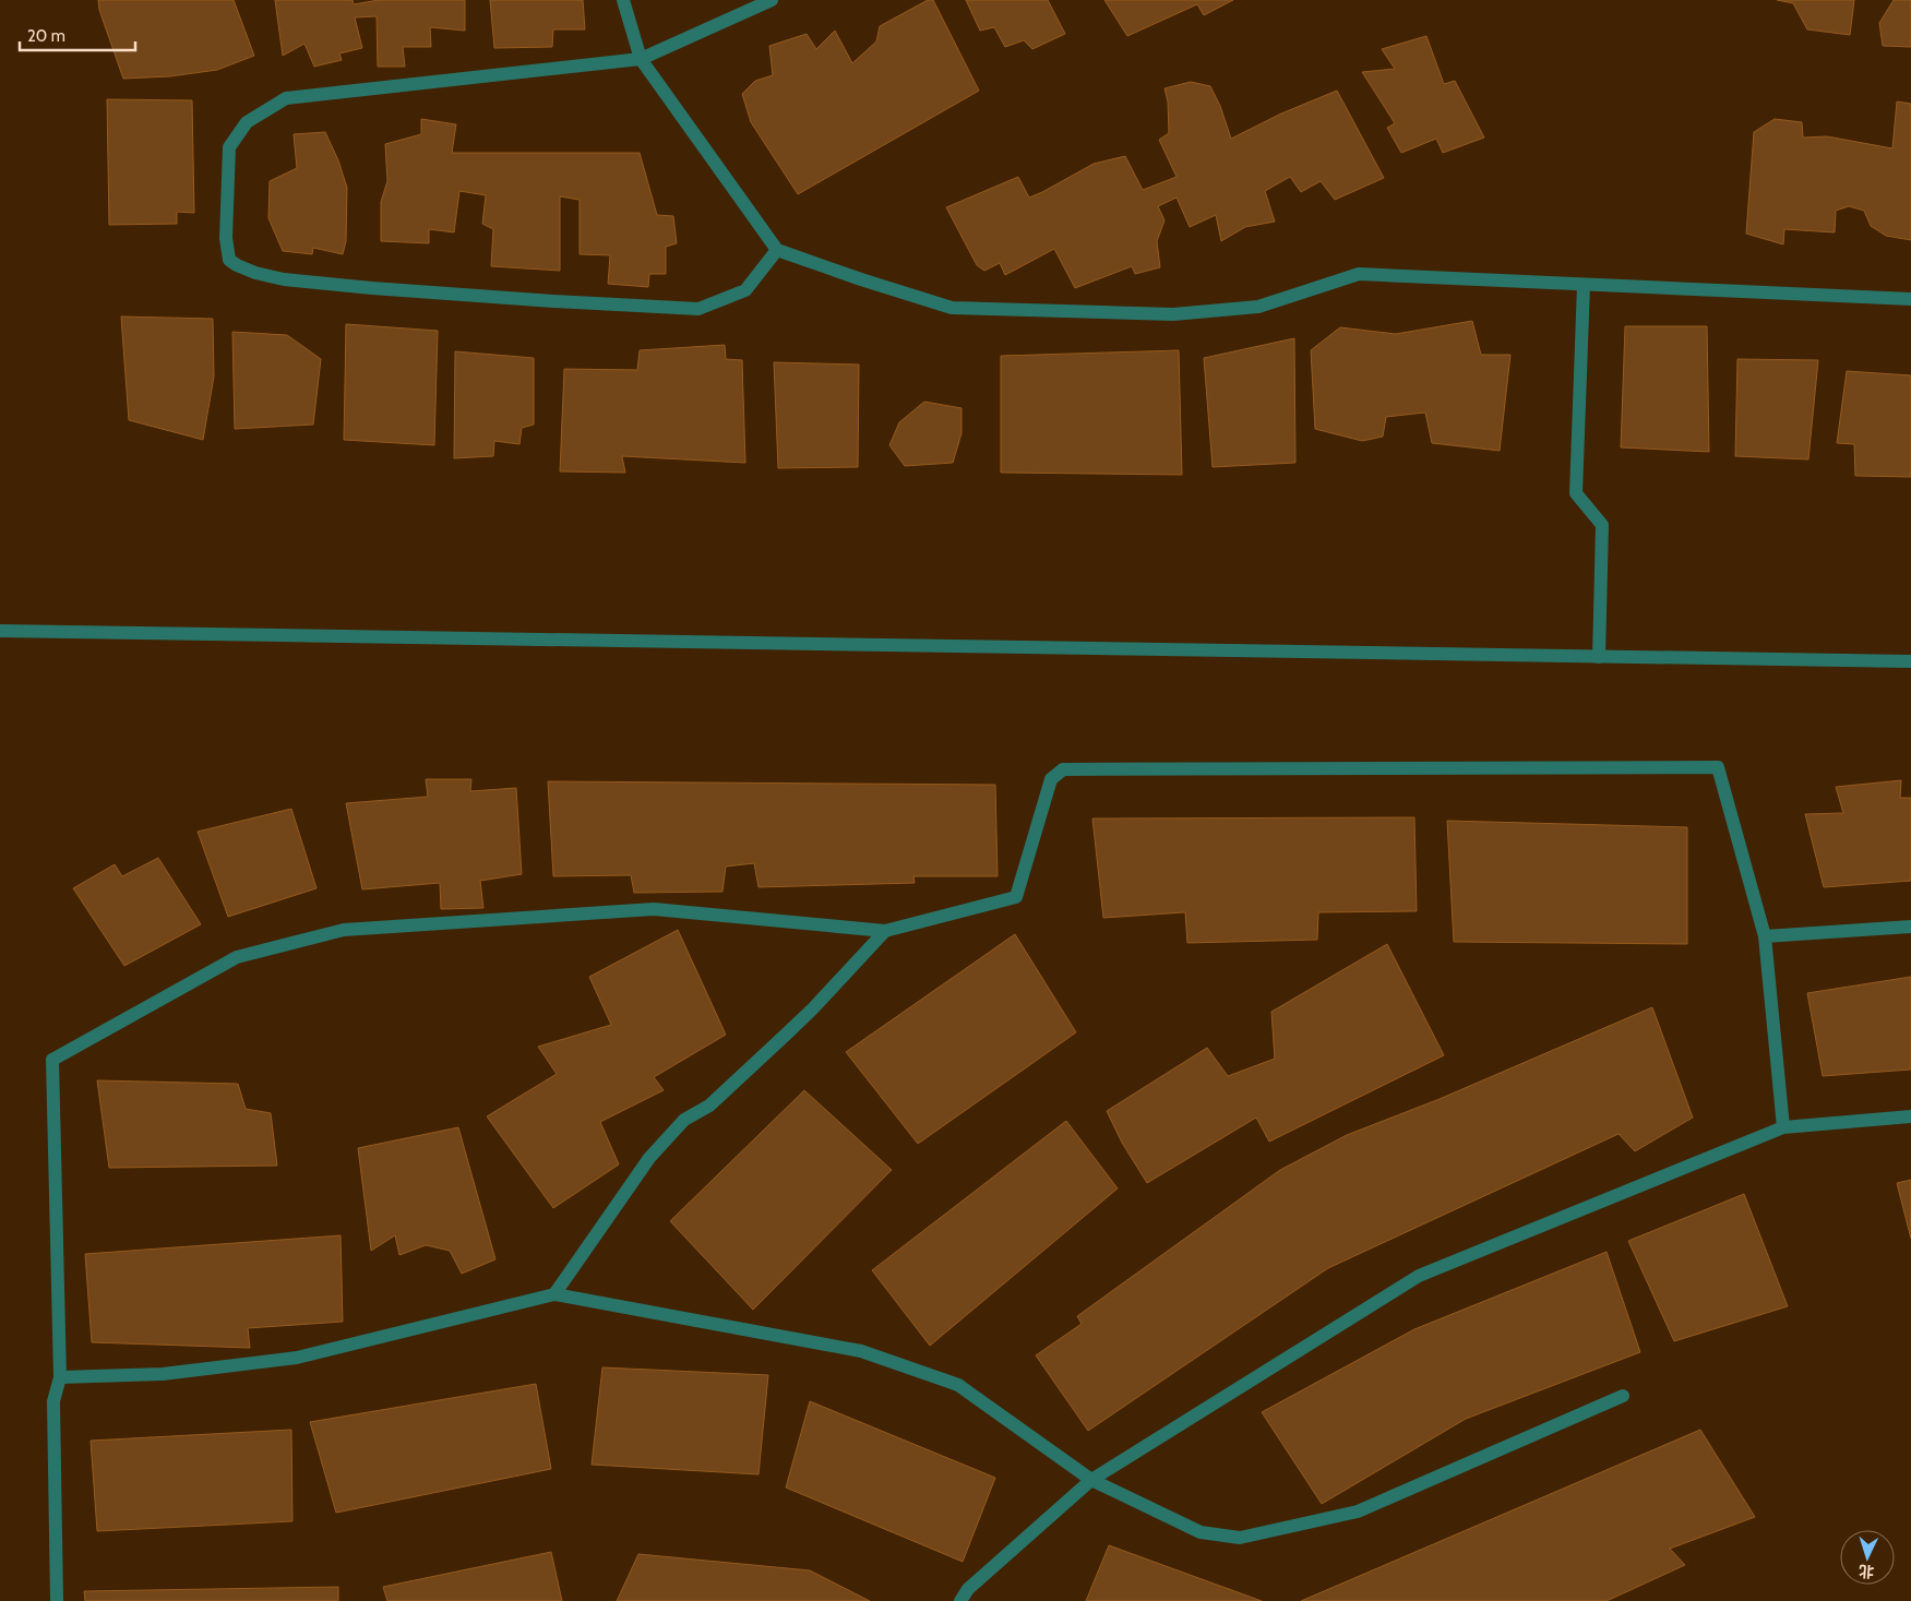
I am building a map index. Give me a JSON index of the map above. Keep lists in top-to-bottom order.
{
  "scale_bar": "20 m",
  "north": "bottom"
}
